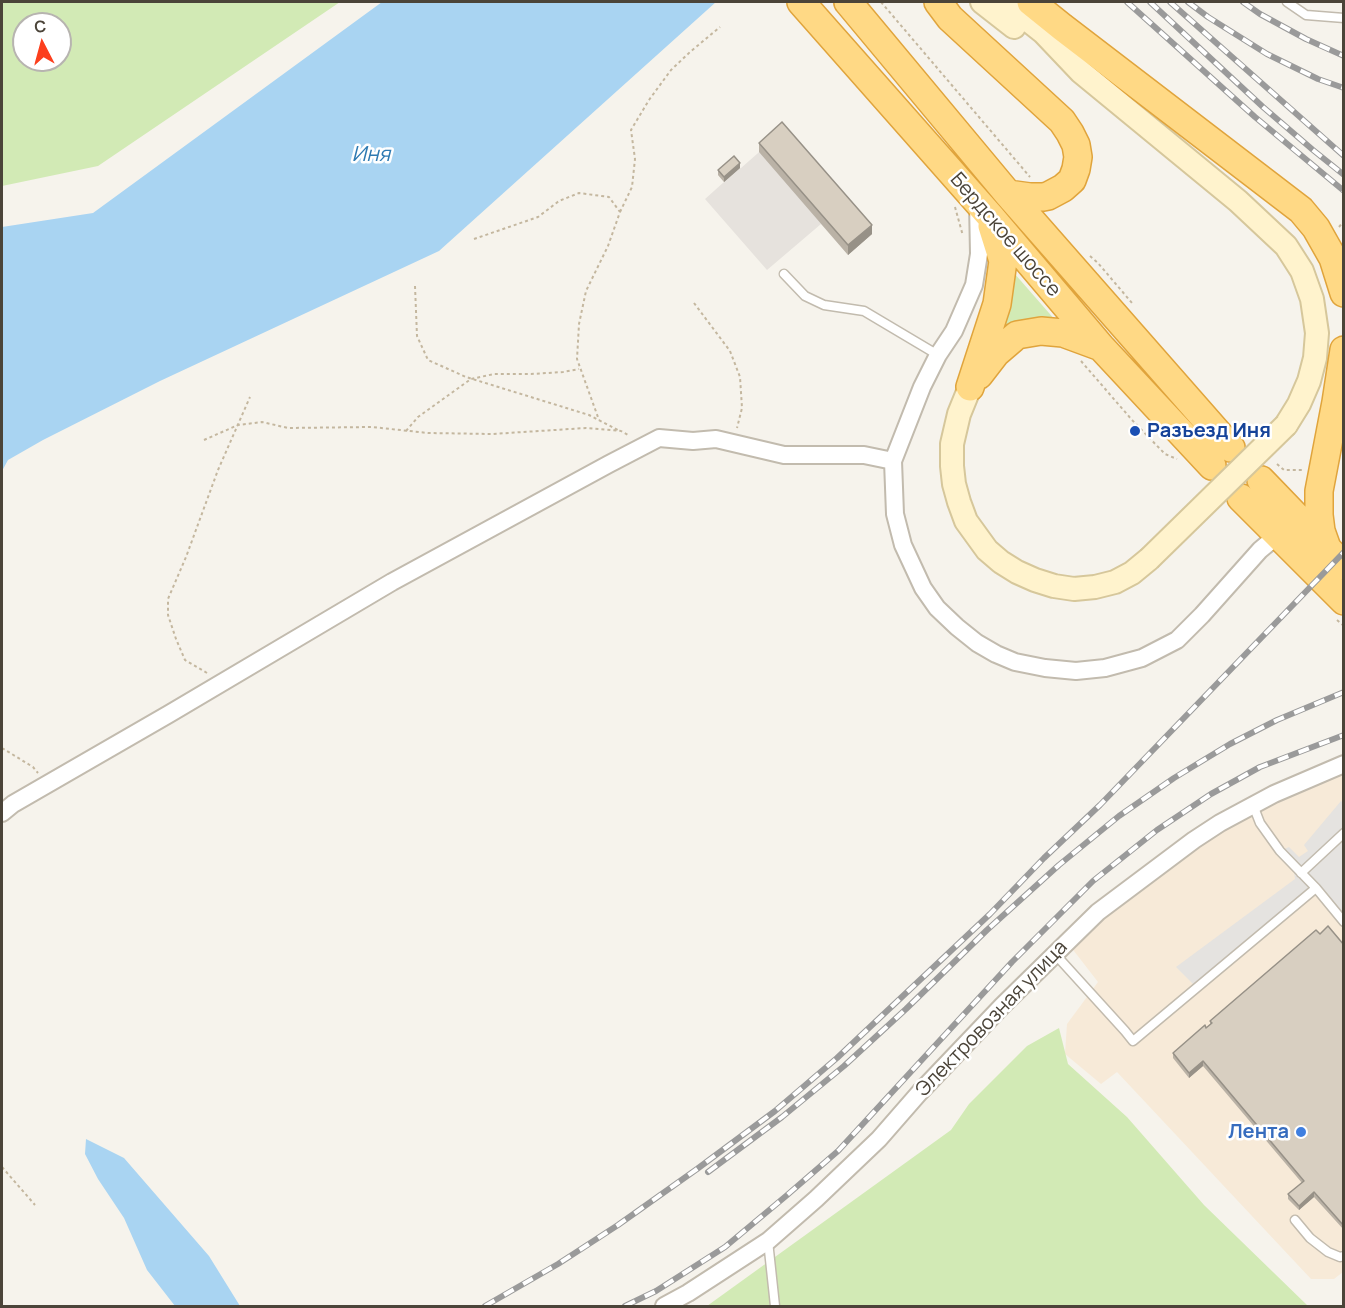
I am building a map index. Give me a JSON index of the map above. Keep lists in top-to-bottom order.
{
  "streets": {
    "highway": ["Бердское шоссе"],
    "street": ["Электровозная улица"]
  },
  "water": ["Иня"],
  "places": ["Разъезд Иня", "Лента"],
  "north": "top"
}
